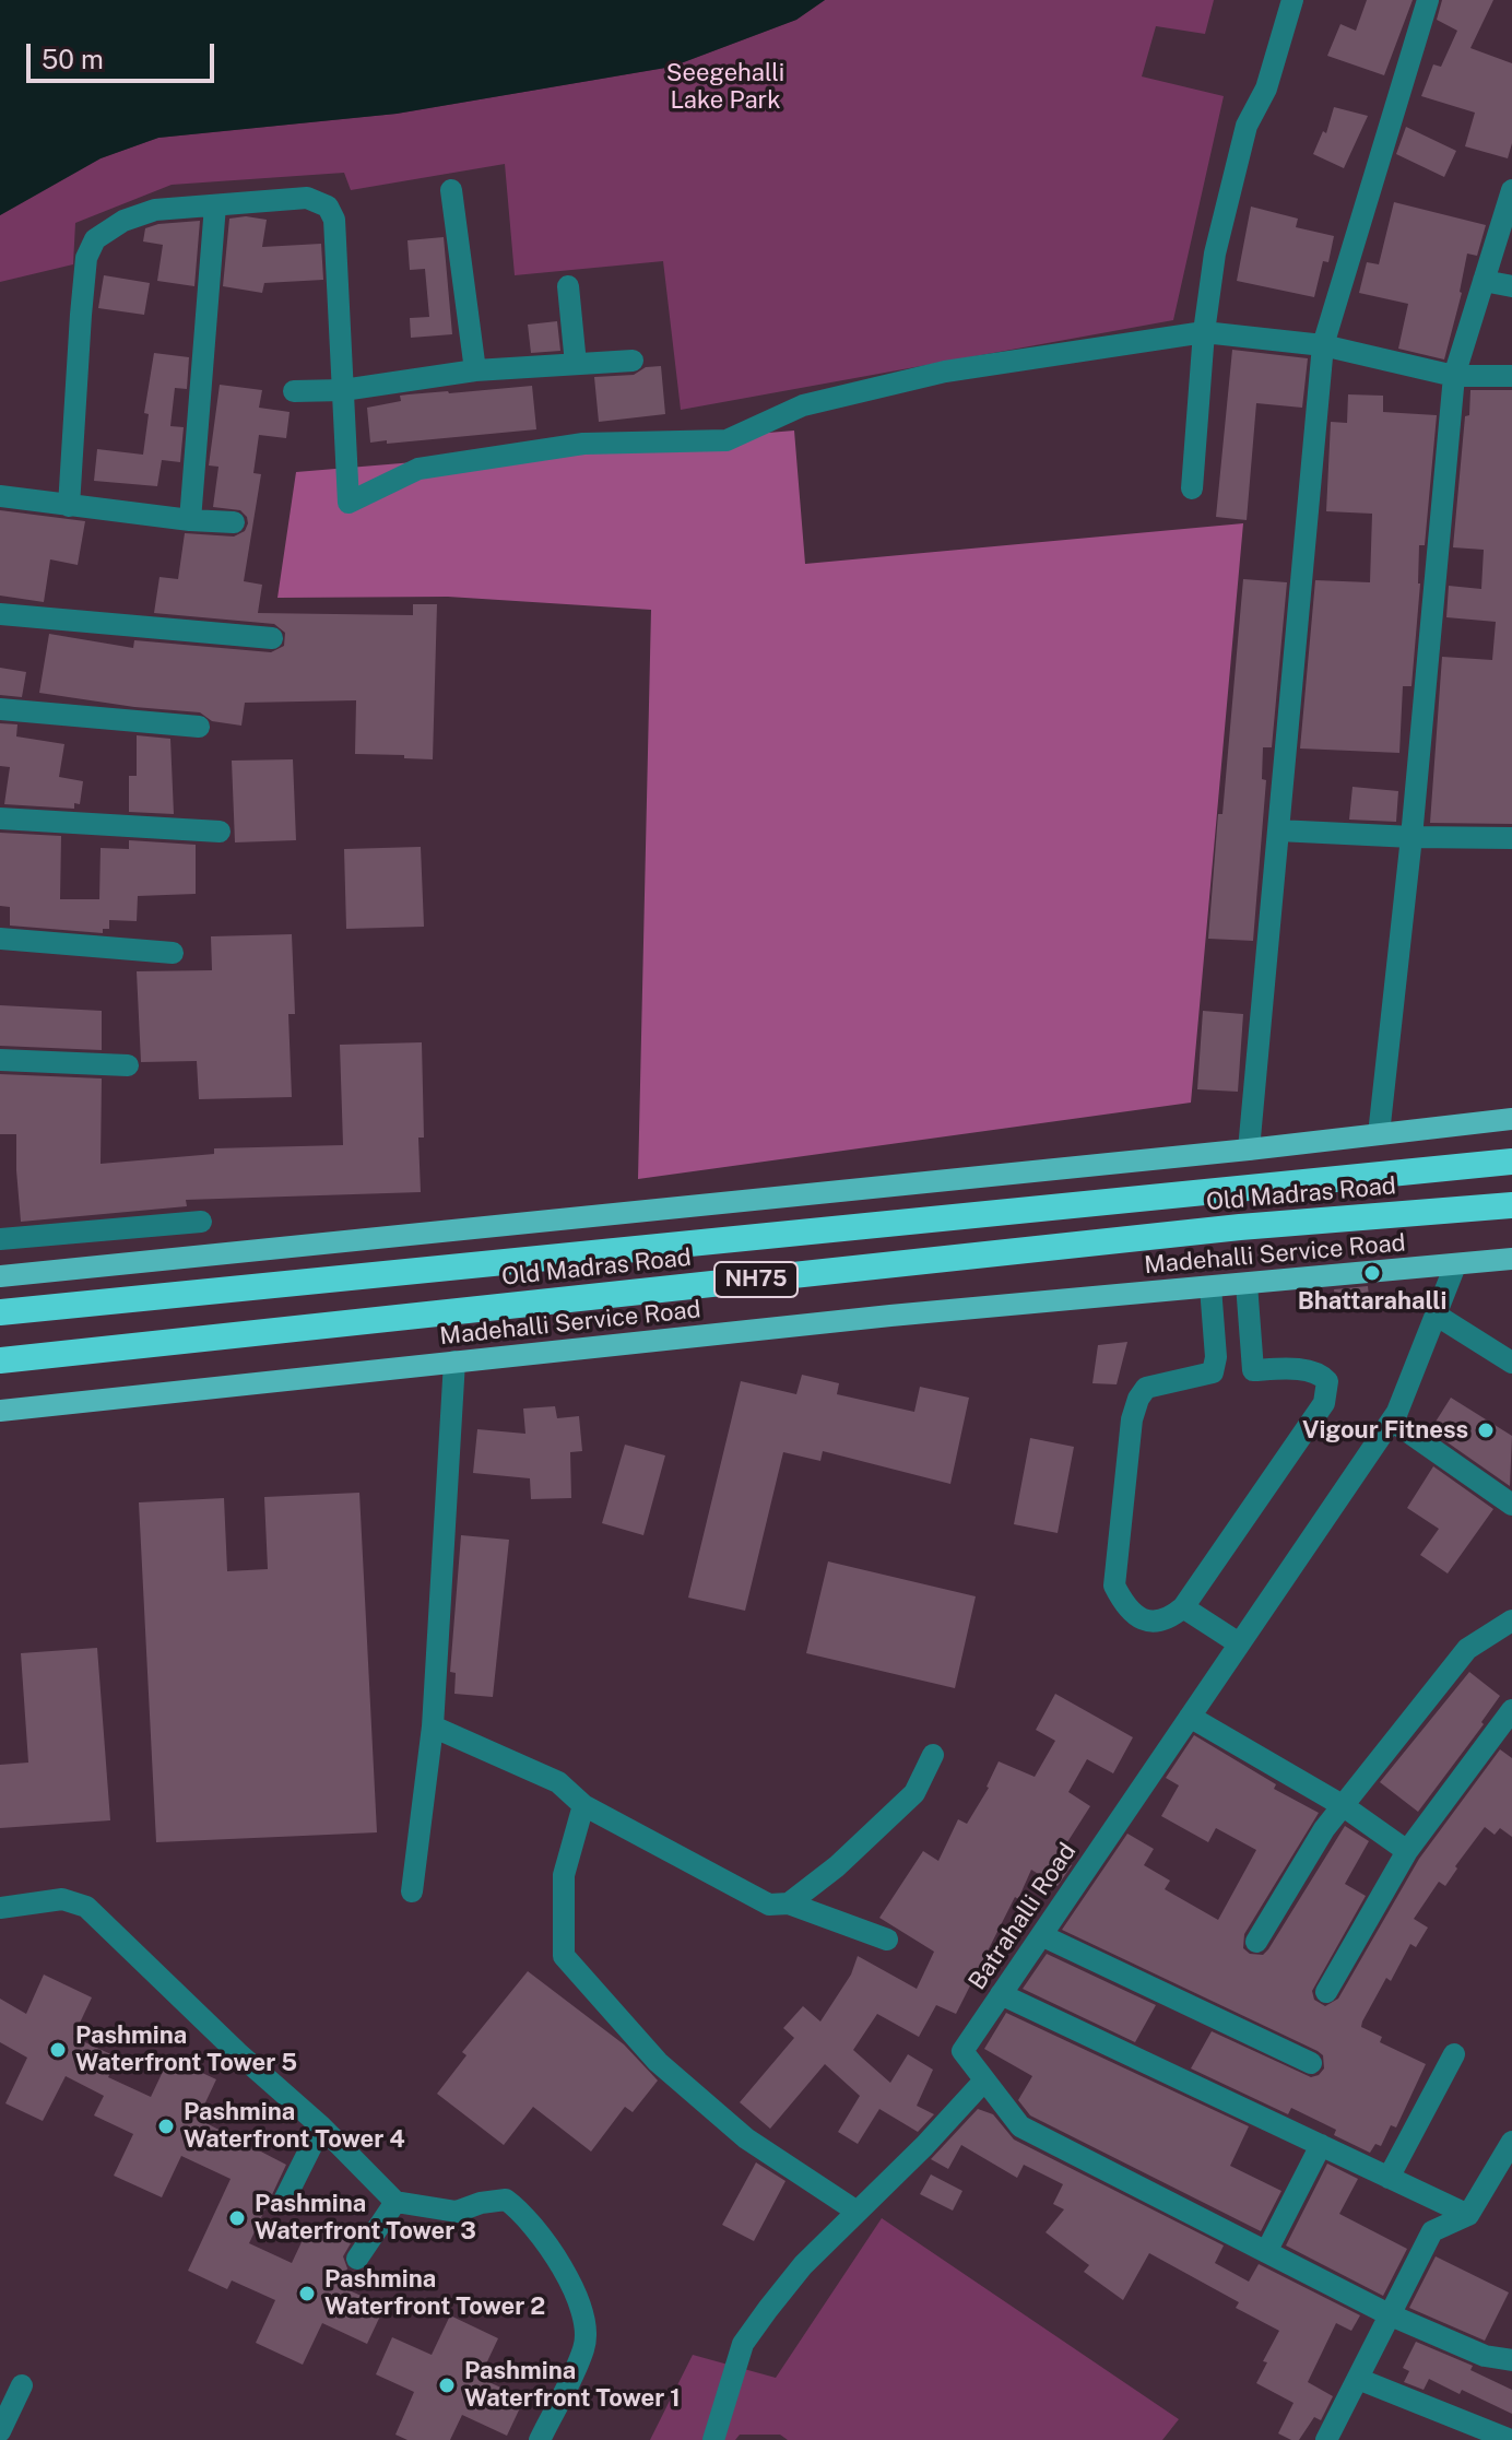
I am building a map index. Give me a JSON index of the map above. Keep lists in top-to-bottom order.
{
  "streets": {
    "highway": ["Old Madras Road", "NH75"],
    "main road": ["Madehalli Service Road"],
    "street": ["Batrahalli Road"]
  },
  "crossings": [
    ["Madehalli Service Road", "Batrahalli Road"]
  ],
  "parks": ["Seegehalli Lake Park"],
  "places": [
    "Bhattarahalli",
    "Vigour Fitness",
    "Pashmina Waterfront Tower 5",
    "Pashmina Waterfront Tower 4",
    "Pashmina Waterfront Tower 3",
    "Pashmina Waterfront Tower 2",
    "Pashmina Waterfront Tower 1"
  ],
  "scale_bar": "50 m"
}
